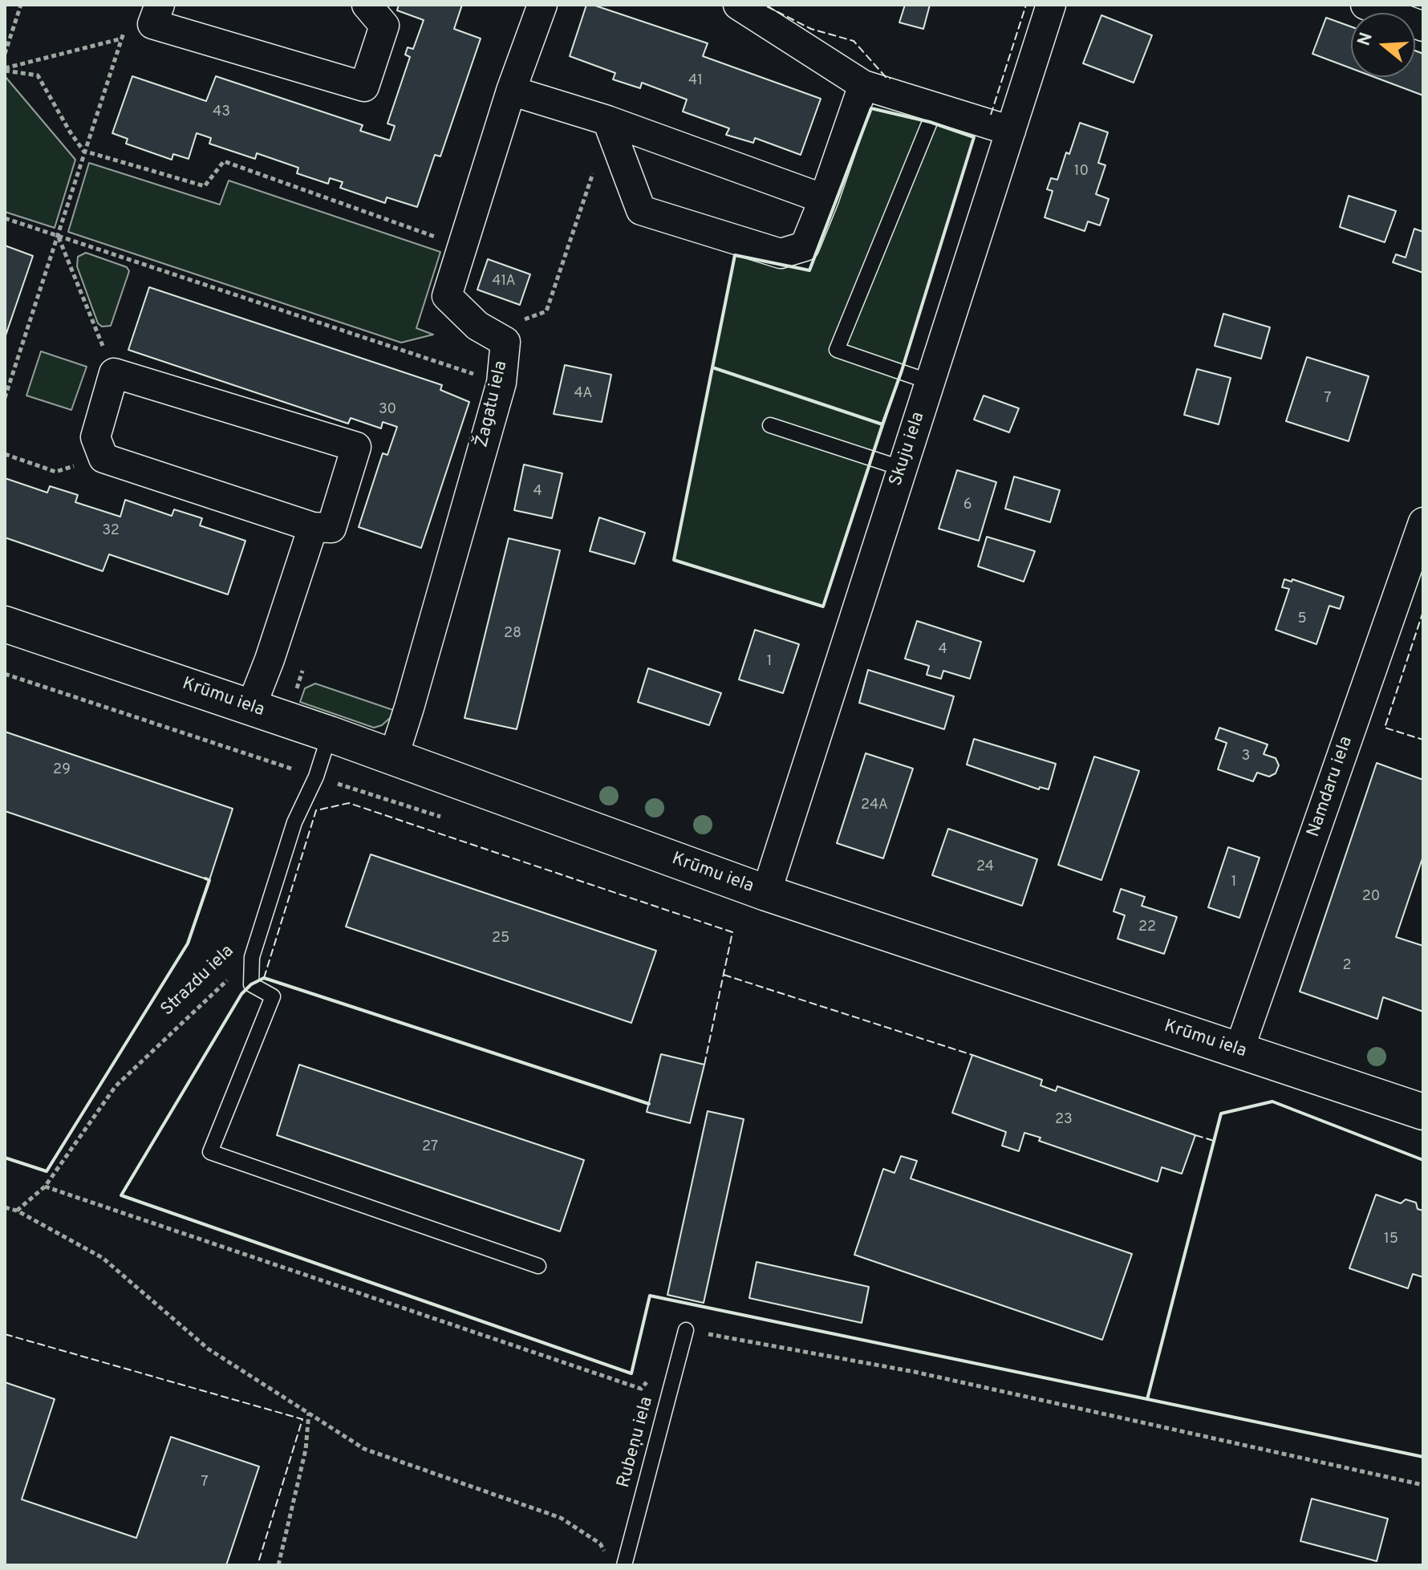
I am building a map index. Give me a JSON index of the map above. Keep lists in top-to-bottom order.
{
  "streets": {
    "street": [
      "Žagatu iela",
      "Skuju iela",
      "Krūmu iela",
      "Namdaru iela"
    ],
    "lane": ["Strazdu iela", "Rubeņu iela"]
  },
  "crossings": [
    ["Žagatu iela", "Krūmu iela"],
    ["Skuju iela", "Krūmu iela"],
    ["Krūmu iela", "Namdaru iela"],
    ["Krūmu iela", "Strazdu iela"]
  ],
  "house_numbers": [
    "41",
    "43",
    "10",
    "41A",
    "4A",
    "7",
    "30",
    "4",
    "6",
    "32",
    "5",
    "28",
    "4",
    "1",
    "3",
    "29",
    "24A",
    "24",
    "1",
    "20",
    "22",
    "25",
    "2",
    "23",
    "27",
    "15",
    "7"
  ],
  "north": "left"
}
